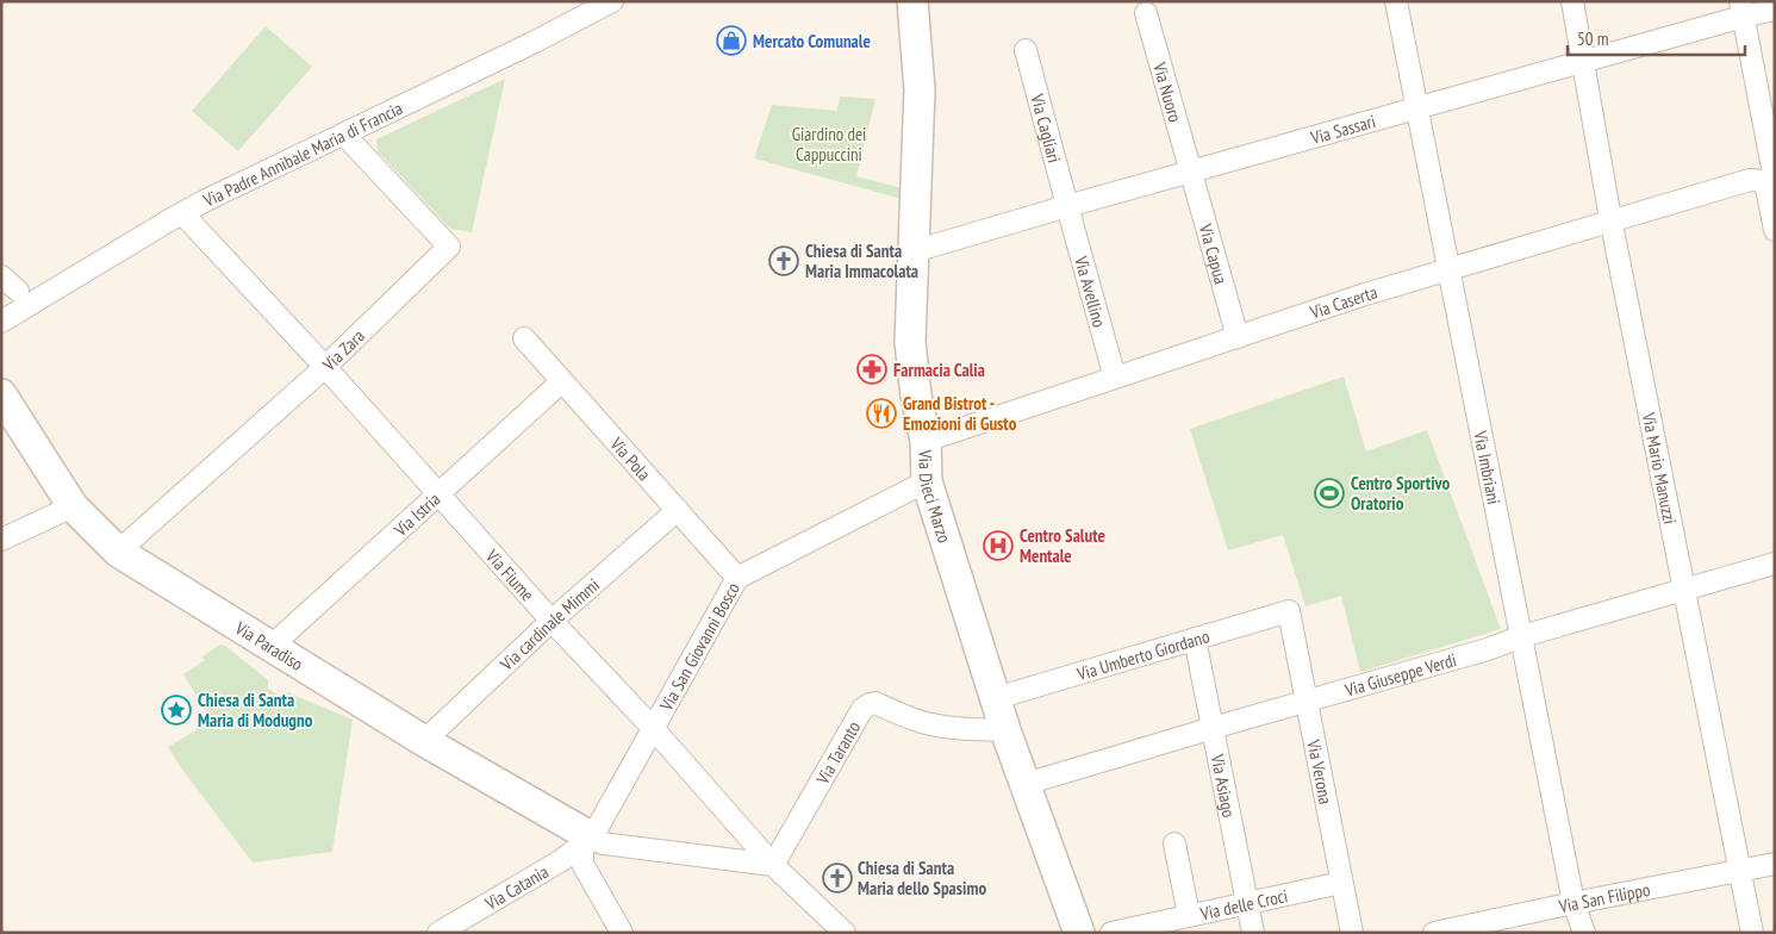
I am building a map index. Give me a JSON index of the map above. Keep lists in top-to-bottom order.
{
  "streets": {
    "street": [
      "Via Nuoro",
      "Via Cagliari",
      "Via Sassari",
      "Via Padre Annibale Maria di Francia",
      "Via Capua",
      "Via Avellino",
      "Via Caserta",
      "Via Zara",
      "Via Pola",
      "Via Mario Manuzzi",
      "Via Imbriani",
      "Via Dieci Marzo",
      "Via Istria",
      "Via Fiume",
      "Via cardinale Mimmi",
      "Via Paradiso",
      "Via San Giovanni Bosco",
      "Via Umberto Giordano",
      "Via Giuseppe Verdi",
      "Via Taranto",
      "Via Verona",
      "Via Asiago",
      "Via Catania",
      "Via San Filippo",
      "Via delle Croci"
    ]
  },
  "crossings": [
    ["Via Nuoro", "Via Sassari"],
    ["Via Nuoro", "Via Capua"],
    ["Via Cagliari", "Via Sassari"],
    ["Via Cagliari", "Via Avellino"],
    ["Via Sassari", "Via Capua"],
    ["Via Sassari", "Via Avellino"],
    ["Via Sassari", "Via Mario Manuzzi"],
    ["Via Sassari", "Via Imbriani"],
    ["Via Sassari", "Via Dieci Marzo"],
    ["Via Padre Annibale Maria di Francia", "Via Zara"],
    ["Via Padre Annibale Maria di Francia", "Via Fiume"],
    ["Via Capua", "Via Caserta"],
    ["Via Avellino", "Via Caserta"],
    ["Via Caserta", "Via Mario Manuzzi"],
    ["Via Caserta", "Via Imbriani"],
    ["Via Caserta", "Via Dieci Marzo"],
    ["Via Zara", "Via Fiume"],
    ["Via Zara", "Via Paradiso"],
    ["Via Pola", "Via Istria"],
    ["Via Pola", "Via cardinale Mimmi"],
    ["Via Pola", "Via San Giovanni Bosco"],
    ["Via Mario Manuzzi", "Via Giuseppe Verdi"],
    ["Via Mario Manuzzi", "Via San Filippo"],
    ["Via Imbriani", "Via Giuseppe Verdi"],
    ["Via Imbriani", "Via San Filippo"],
    ["Via Dieci Marzo", "Via San Giovanni Bosco"],
    ["Via Dieci Marzo", "Via Umberto Giordano"],
    ["Via Dieci Marzo", "Via Giuseppe Verdi"],
    ["Via Dieci Marzo", "Via Taranto"],
    ["Via Istria", "Via Fiume"],
    ["Via Istria", "Via Paradiso"],
    ["Via Fiume", "Via cardinale Mimmi"],
    ["Via Fiume", "Via San Giovanni Bosco"],
    ["Via Fiume", "Via Taranto"],
    ["Via cardinale Mimmi", "Via Paradiso"],
    ["Via Paradiso", "Via San Giovanni Bosco"],
    ["Via Paradiso", "Via Catania"],
    ["Via San Giovanni Bosco", "Via Catania"],
    ["Via Umberto Giordano", "Via Verona"],
    ["Via Umberto Giordano", "Via Asiago"],
    ["Via Giuseppe Verdi", "Via Verona"],
    ["Via Giuseppe Verdi", "Via Asiago"],
    ["Via Verona", "Via delle Croci"],
    ["Via Asiago", "Via delle Croci"]
  ],
  "parks": ["Giardino dei Cappuccini"],
  "places": {
    "shop": ["Mercato Comunale"],
    "church": ["Chiesa di Santa Maria Immacolata", "Chiesa di Santa Maria dello Spasimo"],
    "pharmacy": ["Farmacia Calia"],
    "restaurant": ["Grand Bistrot - Emozioni di Gusto"],
    "sports": ["Centro Sportivo Oratorio"],
    "hospital": ["Centro Salute Mentale"],
    "place": ["Chiesa di Santa Maria di Modugno"]
  },
  "scale_bar": "50 m"
}
